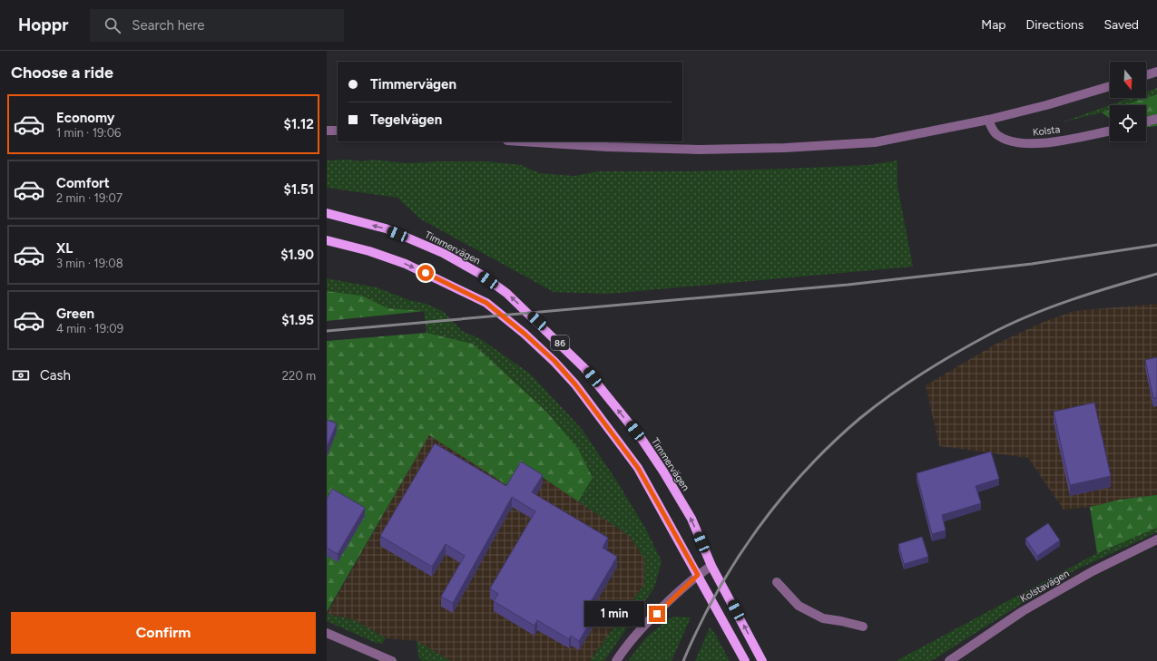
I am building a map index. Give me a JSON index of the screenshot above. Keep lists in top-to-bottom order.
{
  "streets": {
    "main road": ["Timmervägen", "86"],
    "street": ["Kolsta", "Kolstavägen"]
  },
  "north": "bottom",
  "page": {
    "header": "Hoppr",
    "search": "Search here",
    "nav": ["Map", "Directions", "Saved"],
    "heading": "Choose a ride",
    "banner": ["Timmervägen", "Tegelvägen"],
    "list": [
      {
        "name": "Economy",
        "note": "1 min · 19:06",
        "value": "$1.12"
      },
      {
        "name": "Comfort",
        "note": "2 min · 19:07",
        "value": "$1.51"
      },
      {
        "name": "XL",
        "note": "3 min · 19:08",
        "value": "$1.90"
      },
      {
        "name": "Green",
        "note": "4 min · 19:09",
        "value": "$1.95"
      }
    ],
    "pay": ["Cash", "220 m"],
    "bubble": "1 min",
    "buttons": "Confirm"
  }
}
